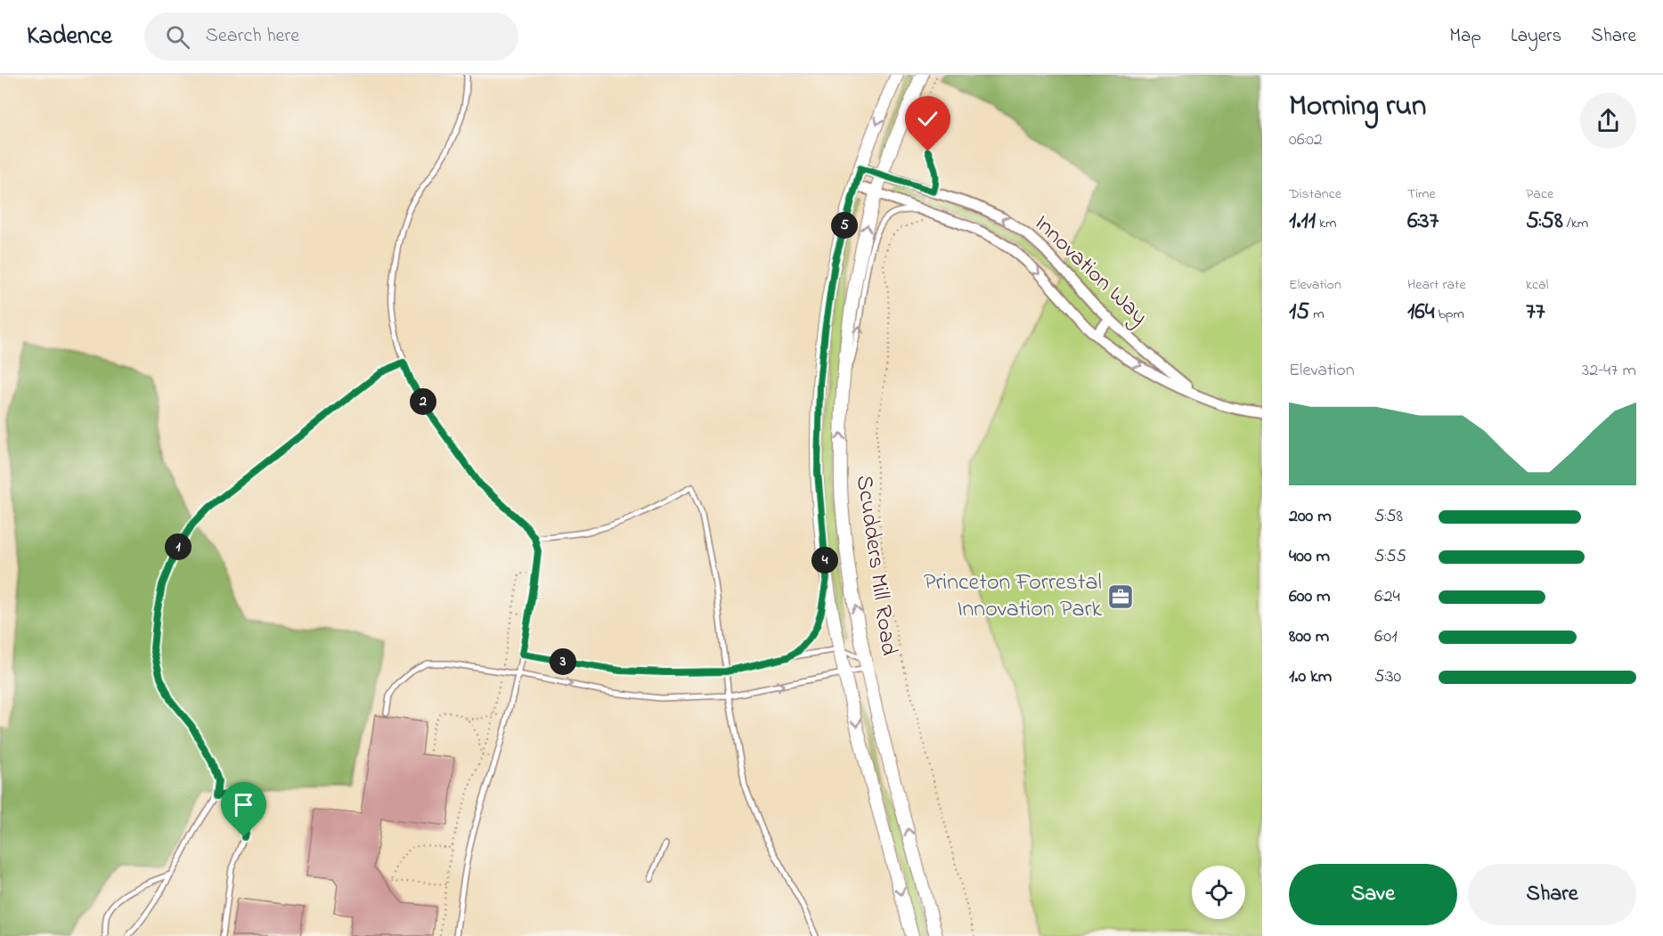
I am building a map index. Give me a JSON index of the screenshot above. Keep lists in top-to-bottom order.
{
  "streets": {
    "main road": ["Scudders Mill Road"],
    "street": ["Innovation Way"]
  },
  "crossings": [
    ["Innovation Way", "Scudders Mill Road"]
  ],
  "places": {
    "office": ["Princeton Forrestal Innovation Park"]
  },
  "page": {
    "header": "Kadence",
    "search": "Search here",
    "nav": ["Map", "Layers", "Share"],
    "heading": ["Morning run", "06:02"],
    "stats": [
      ["Distance", "1.11 km"],
      ["Time", "6:37"],
      ["Pace", "5:58 /km"],
      ["Elevation", "15 m"],
      ["Heart rate", "164 bpm"],
      ["kcal", "77"]
    ],
    "pins": [
      "5",
      "2",
      "1",
      "4",
      "3"
    ],
    "chart": ["Elevation", "32–47 m"],
    "list": [
      {
        "name": "200 m",
        "note": "5:58"
      },
      {
        "name": "400 m",
        "note": "5:55"
      },
      {
        "name": "600 m",
        "note": "6:24"
      },
      {
        "name": "800 m",
        "note": "6:01"
      },
      {
        "name": "1.0 km",
        "note": "5:30"
      }
    ],
    "buttons": ["Save", "Share"]
  }
}
